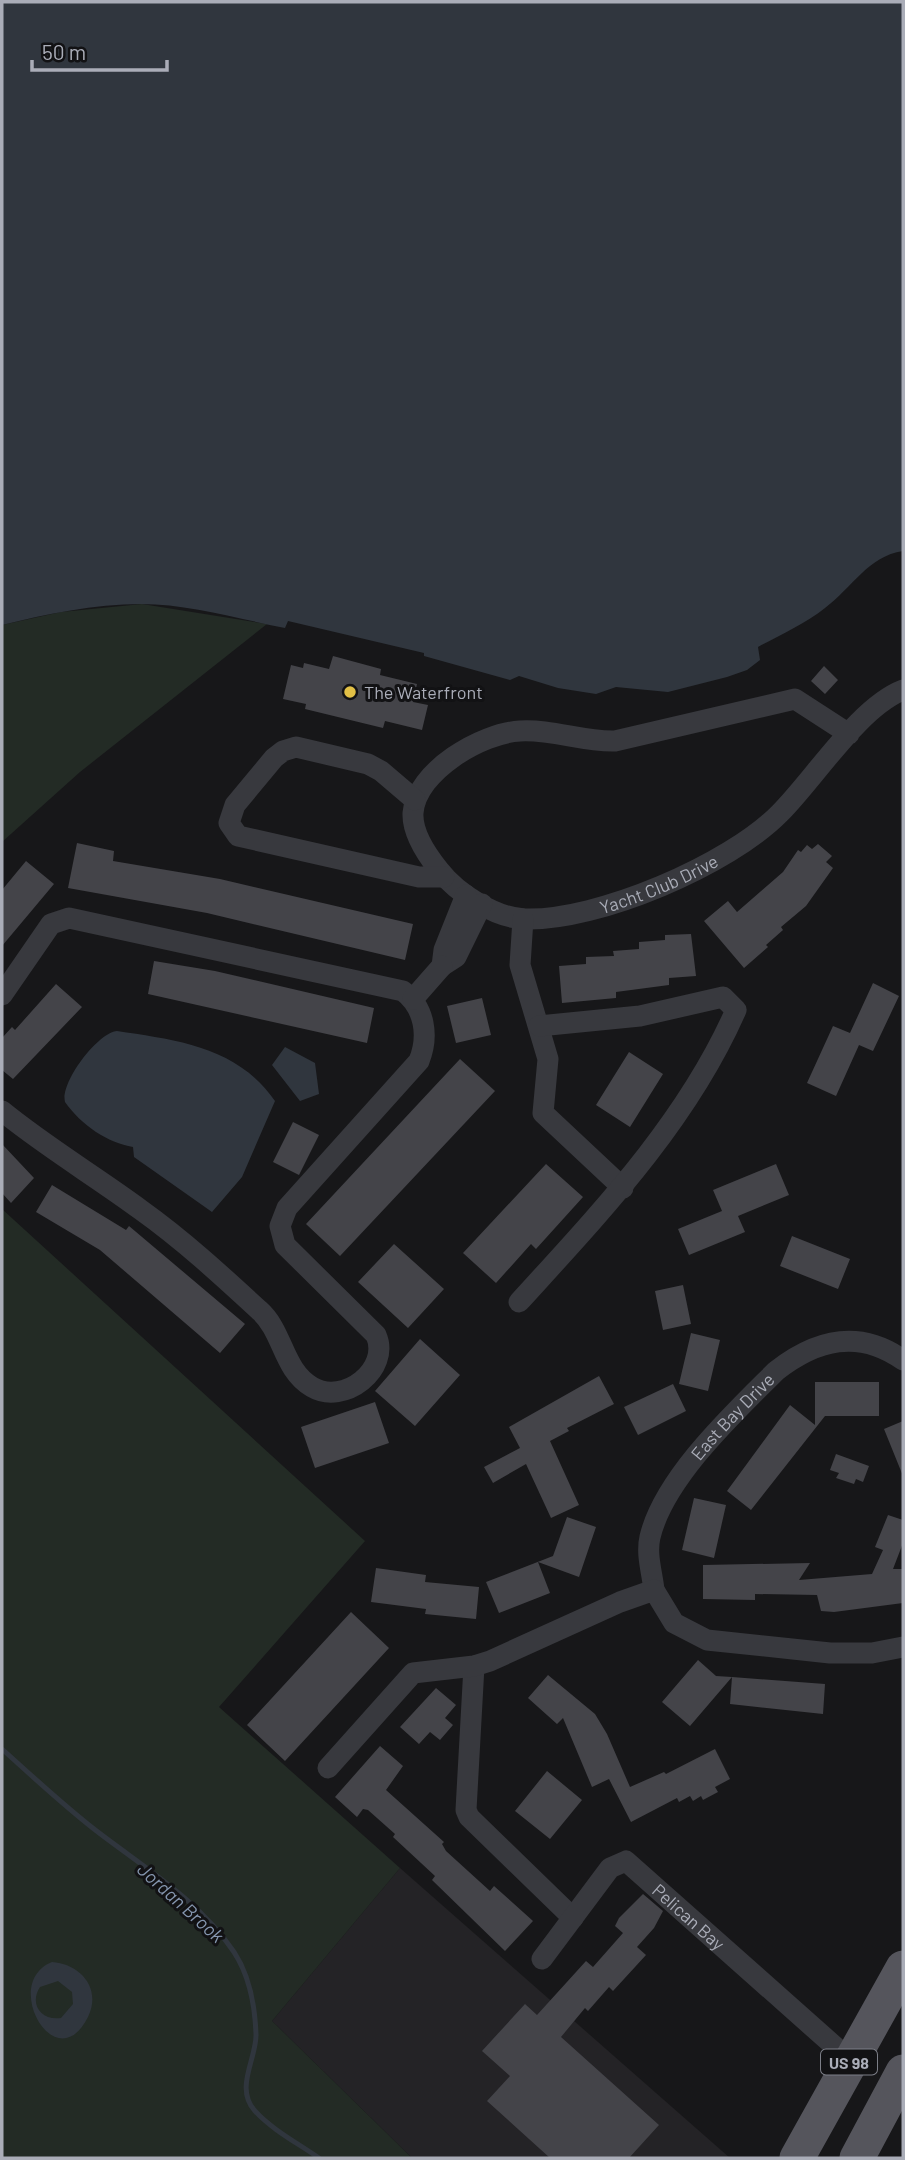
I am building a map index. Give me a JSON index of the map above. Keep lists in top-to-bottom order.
{
  "streets": {
    "main road": ["US 98"],
    "street": ["Yacht Club Drive", "East Bay Drive", "Pelican Bay"]
  },
  "crossings": [
    ["Pelican Bay", "US 98"]
  ],
  "water": ["Jordan Brook"],
  "places": ["The Waterfront"],
  "scale_bar": "50 m"
}
